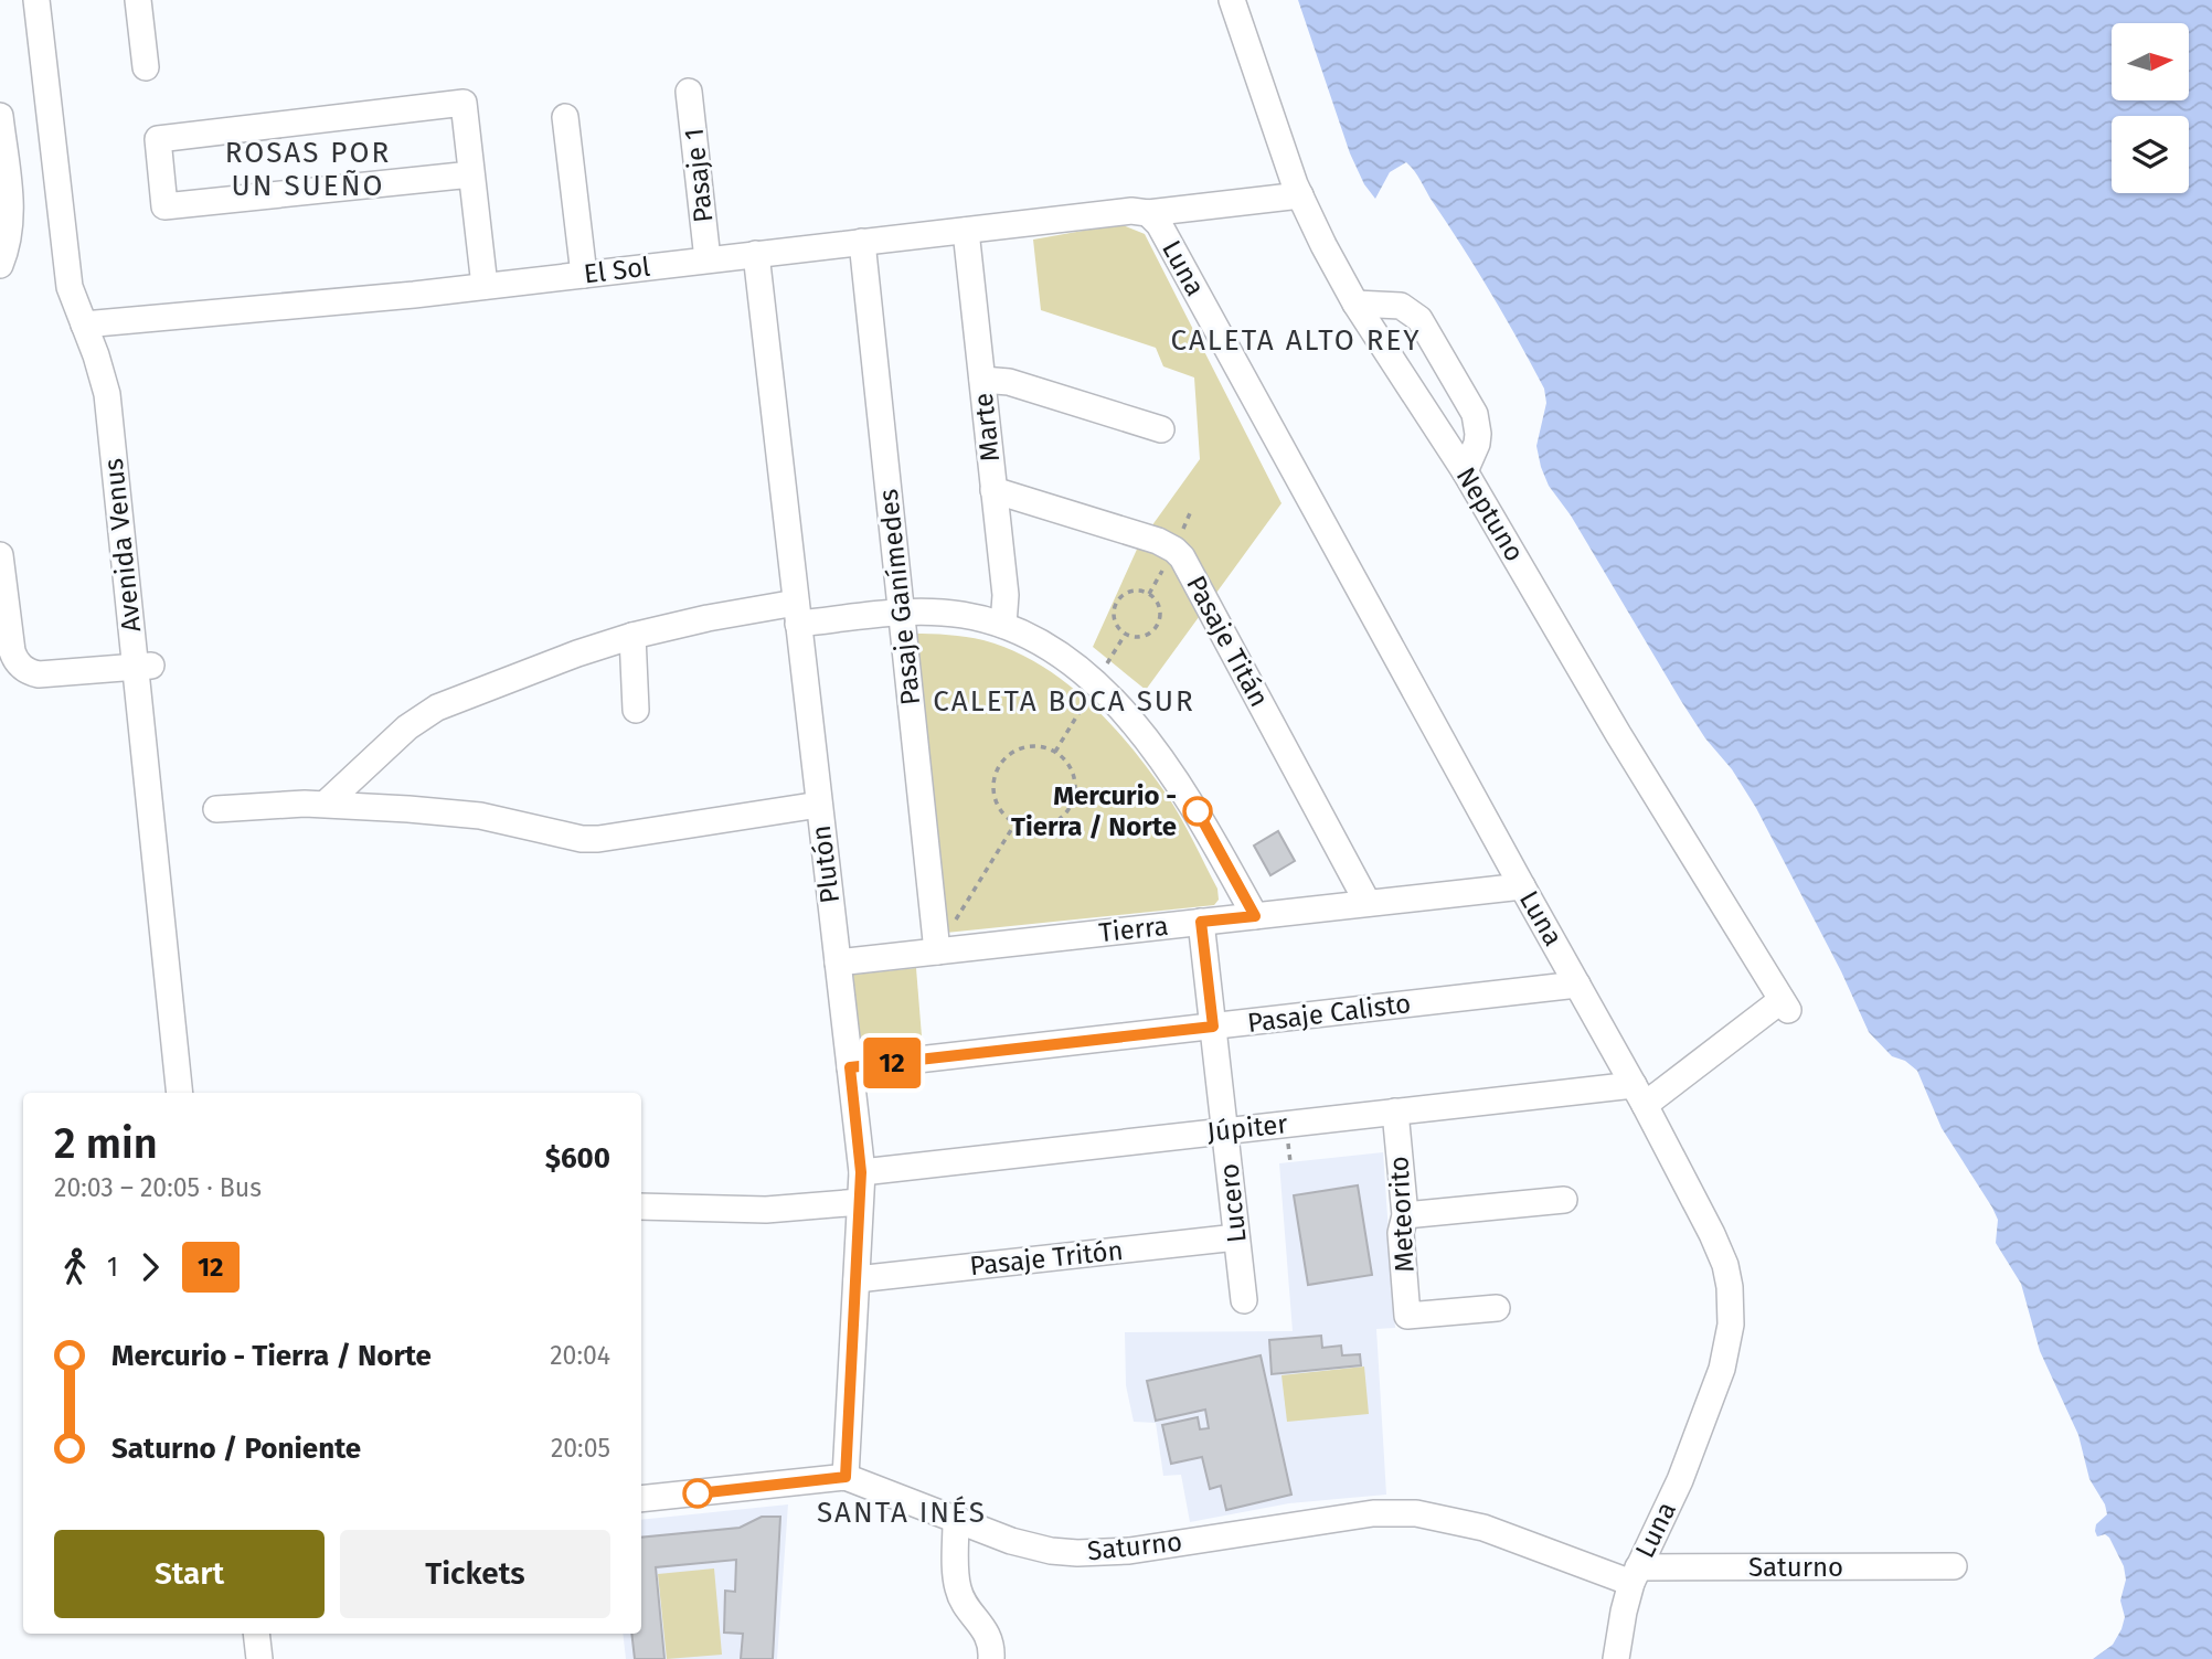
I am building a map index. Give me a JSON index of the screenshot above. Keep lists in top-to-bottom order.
{
  "streets": {
    "street": [
      "Pasaje 1",
      "Luna",
      "El Sol",
      "Marte",
      "Neptuno",
      "Avenida Venus",
      "Pasaje Ganímedes",
      "Pasaje Titán",
      "Plutón",
      "Tierra",
      "Pasaje Calisto",
      "Júpiter",
      "Lucero",
      "Meteorito",
      "Pasaje Tritón",
      "Saturno"
    ]
  },
  "crossings": [
    ["Pasaje 1", "El Sol"],
    ["Luna", "El Sol"],
    ["Luna", "Neptuno"],
    ["Luna", "Tierra"],
    ["Luna", "Pasaje Calisto"],
    ["Luna", "Júpiter"],
    ["Luna", "Saturno"],
    ["El Sol", "Marte"],
    ["El Sol", "Neptuno"],
    ["El Sol", "Avenida Venus"],
    ["El Sol", "Pasaje Ganímedes"],
    ["El Sol", "Plutón"],
    ["Marte", "Pasaje Titán"],
    ["Neptuno", "Júpiter"],
    ["Pasaje Ganímedes", "Tierra"],
    ["Pasaje Titán", "Tierra"],
    ["Plutón", "Tierra"],
    ["Plutón", "Pasaje Calisto"],
    ["Plutón", "Júpiter"],
    ["Plutón", "Pasaje Tritón"],
    ["Plutón", "Saturno"],
    ["Tierra", "Lucero"],
    ["Pasaje Calisto", "Lucero"],
    ["Júpiter", "Lucero"],
    ["Júpiter", "Meteorito"],
    ["Lucero", "Pasaje Tritón"]
  ],
  "districts": [
    "ROSAS POR UN SUEÑO",
    "CALETA ALTO REY",
    "CALETA BOCA SUR",
    "SANTA INÉS"
  ],
  "places": ["Mercurio - Tierra / Norte"],
  "lines": ["bus line 12"],
  "north": "right",
  "page": {
    "on_map": "12",
    "heading": ["2 min", "20:03 – 20:05 · Bus", "$600"],
    "legs": ["1", "12"],
    "list": [
      {
        "name": "Mercurio - Tierra / Norte",
        "value": "20:04"
      },
      {
        "name": "Saturno / Poniente",
        "value": "20:05"
      }
    ],
    "buttons": ["Start", "Tickets"]
  }
}
